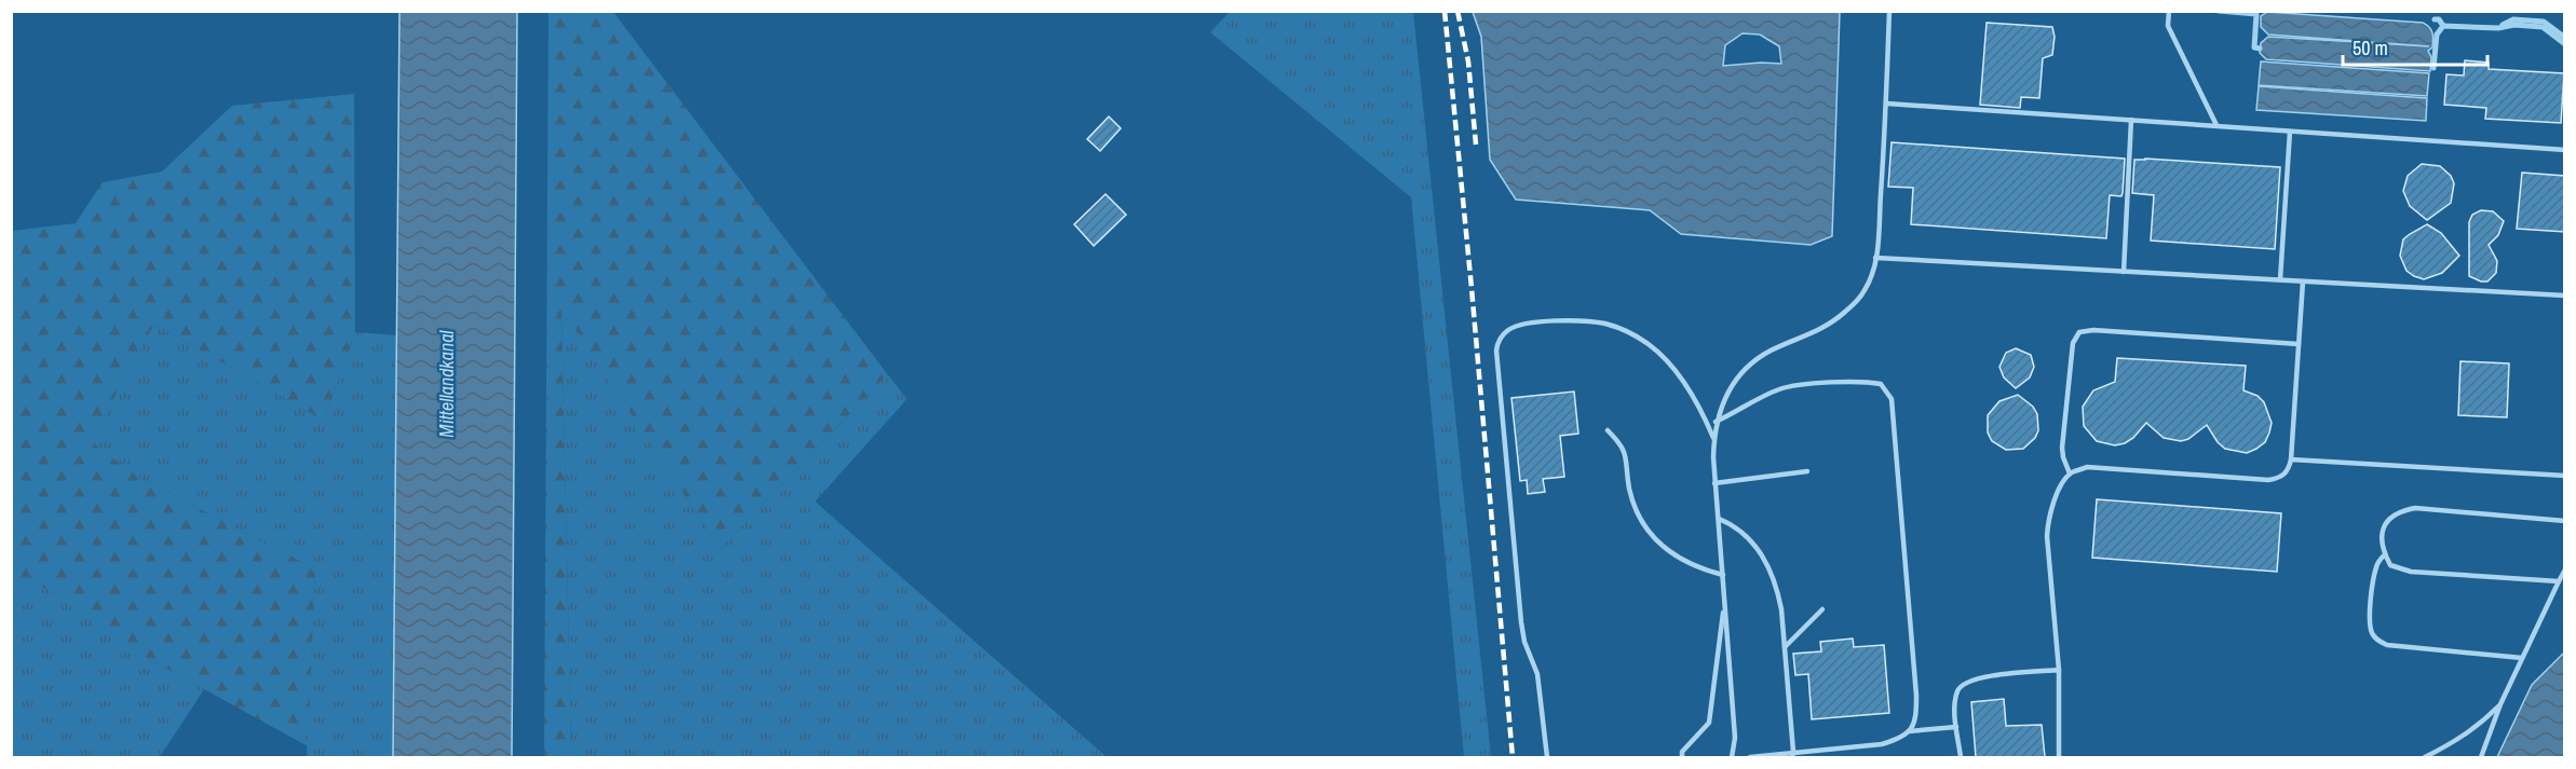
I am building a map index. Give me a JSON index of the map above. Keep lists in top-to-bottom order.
{
  "water": ["Mittellandkanal"],
  "scale_bar": "50 m"
}
